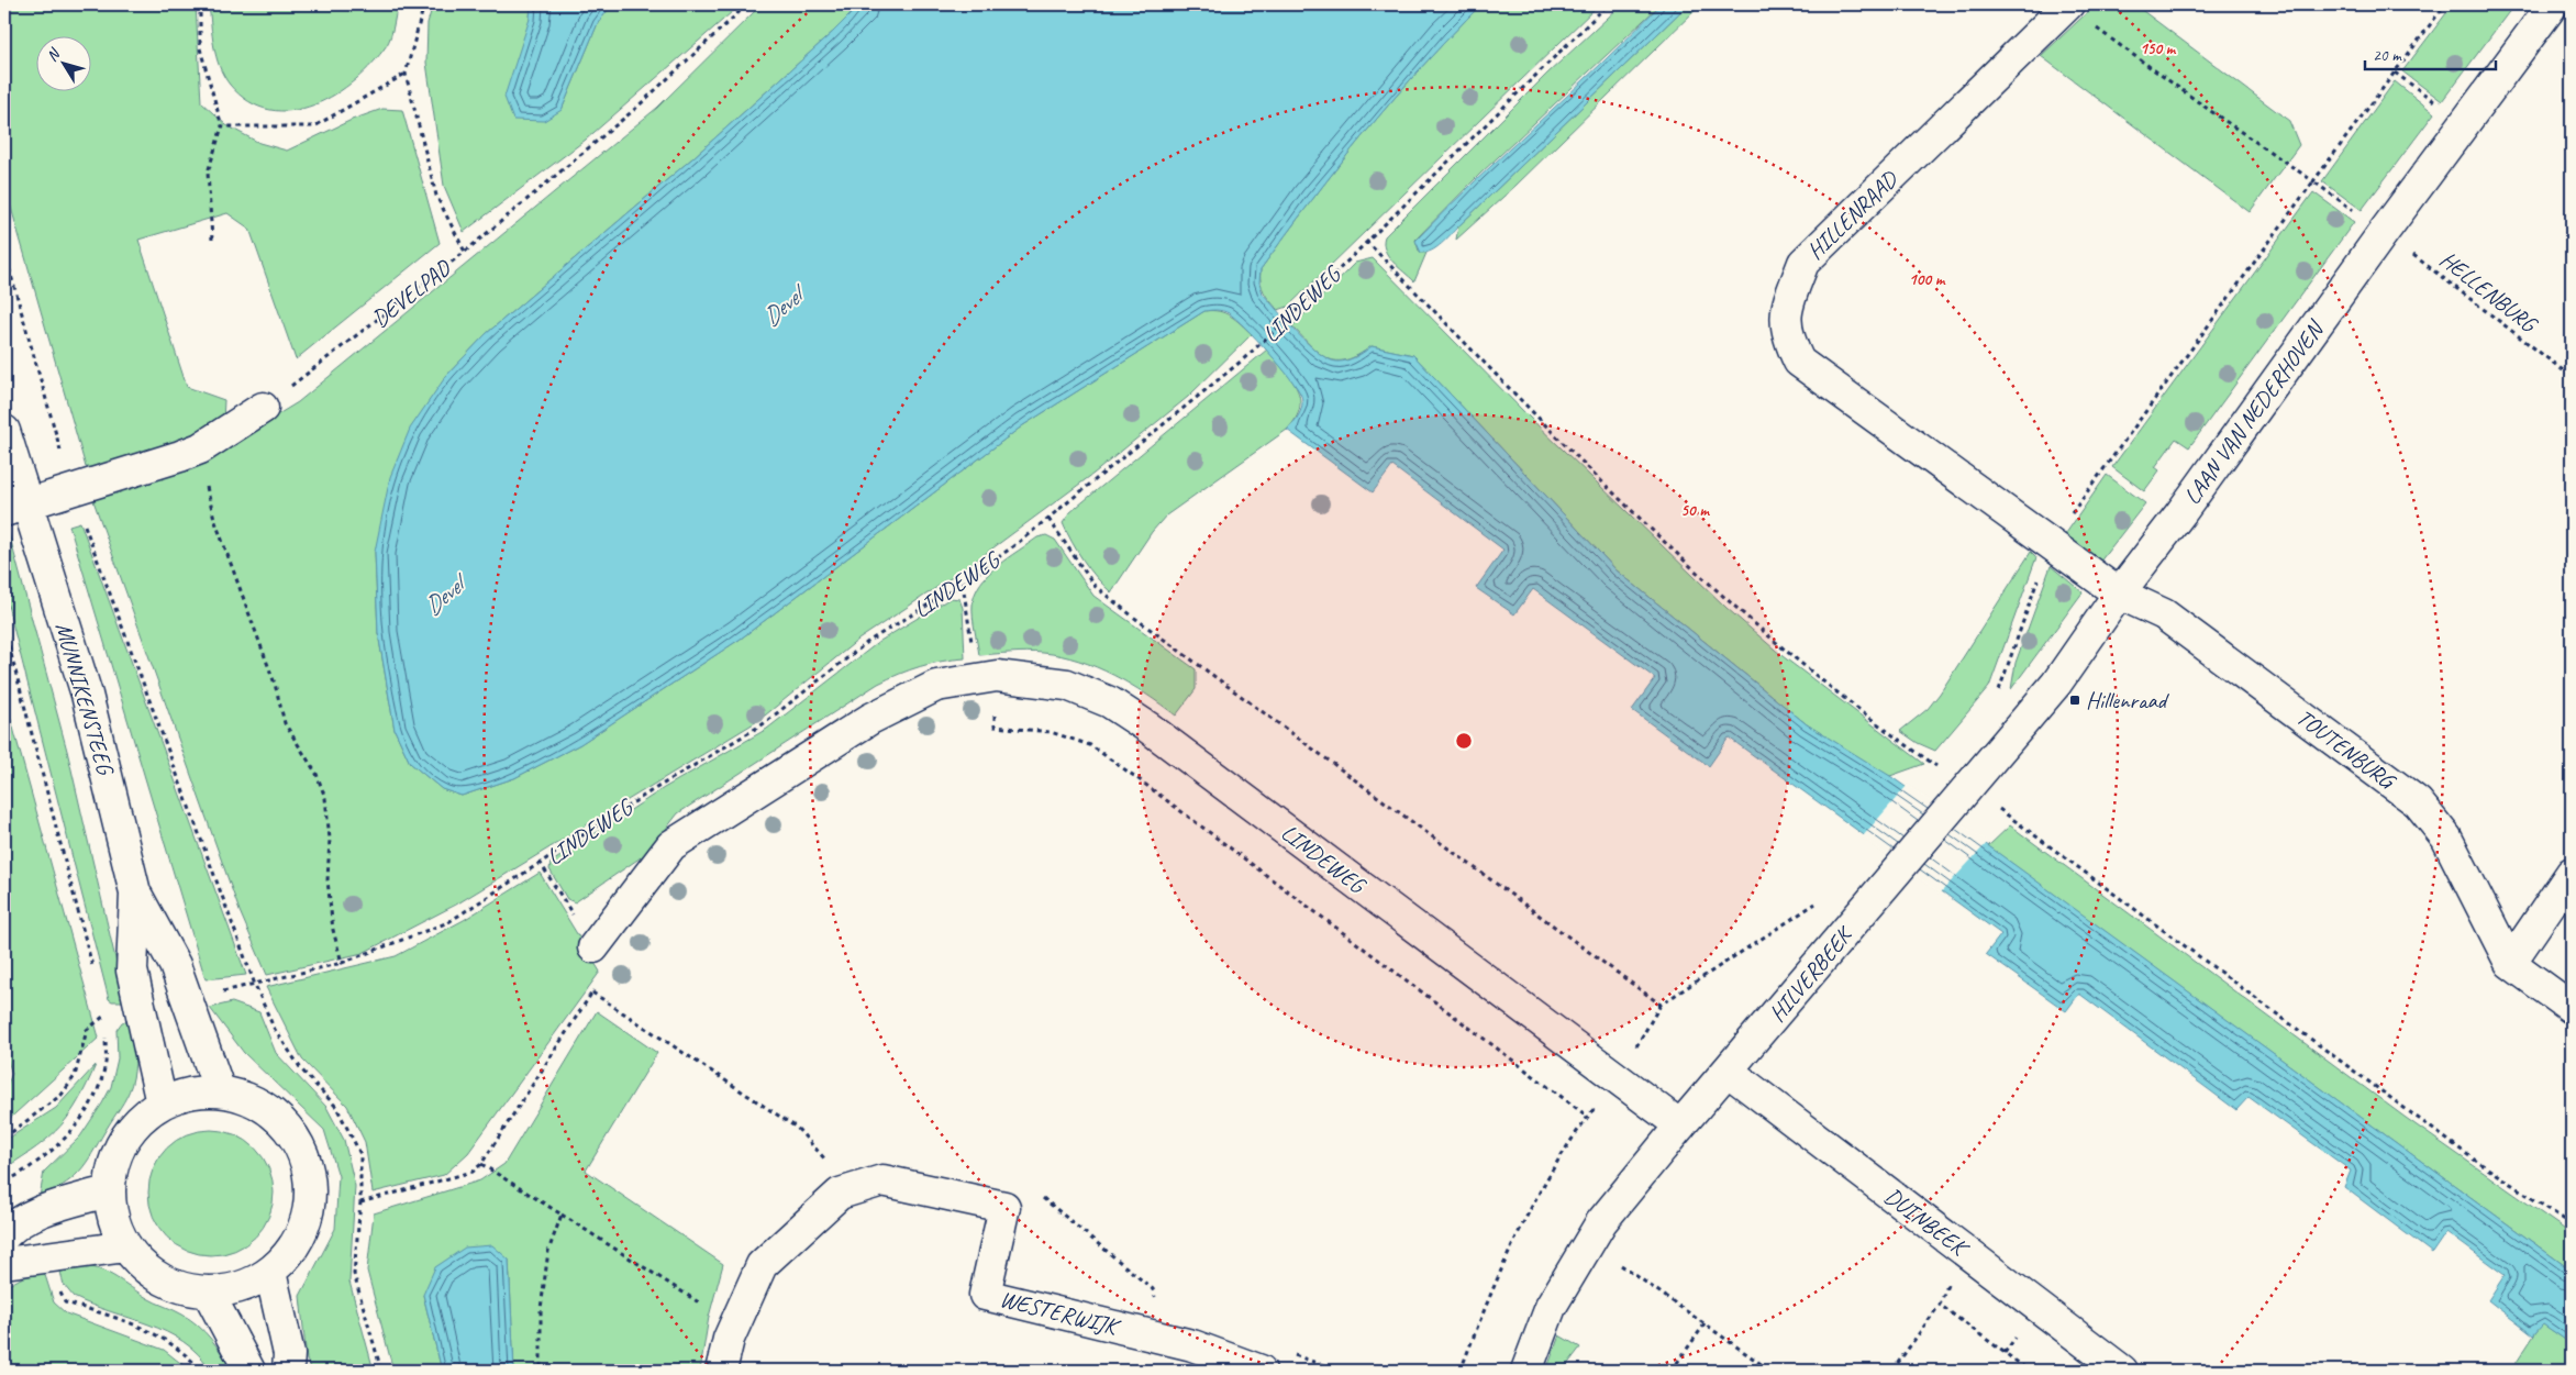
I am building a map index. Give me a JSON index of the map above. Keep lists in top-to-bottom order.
{
  "streets": {
    "street": [
      "HILLENRAAD",
      "LINDEWEG",
      "LAAN VAN NEDERHOVEN",
      "MUNNIKENSTEEG",
      "TOUTENBURG",
      "HILVERBEEK",
      "DUINBEEK",
      "WESTERWIJK"
    ],
    "path": ["HELLENBURG", "DEVELPAD"]
  },
  "crossings": [
    ["HILLENRAAD", "LAAN VAN NEDERHOVEN"],
    ["HILLENRAAD", "TOUTENBURG"],
    ["HILLENRAAD", "HILVERBEEK"],
    ["HELLENBURG", "LAAN VAN NEDERHOVEN"],
    ["LINDEWEG", "HILVERBEEK"],
    ["LAAN VAN NEDERHOVEN", "TOUTENBURG"],
    ["LAAN VAN NEDERHOVEN", "HILVERBEEK"],
    ["TOUTENBURG", "HILVERBEEK"],
    ["HILVERBEEK", "DUINBEEK"]
  ],
  "water": ["Devel"],
  "places": {
    "transit": ["Hillenraad"]
  },
  "scale_bar": "20 m",
  "north": "top left",
  "rings": ["150 m", "100 m", "50 m"]
}
